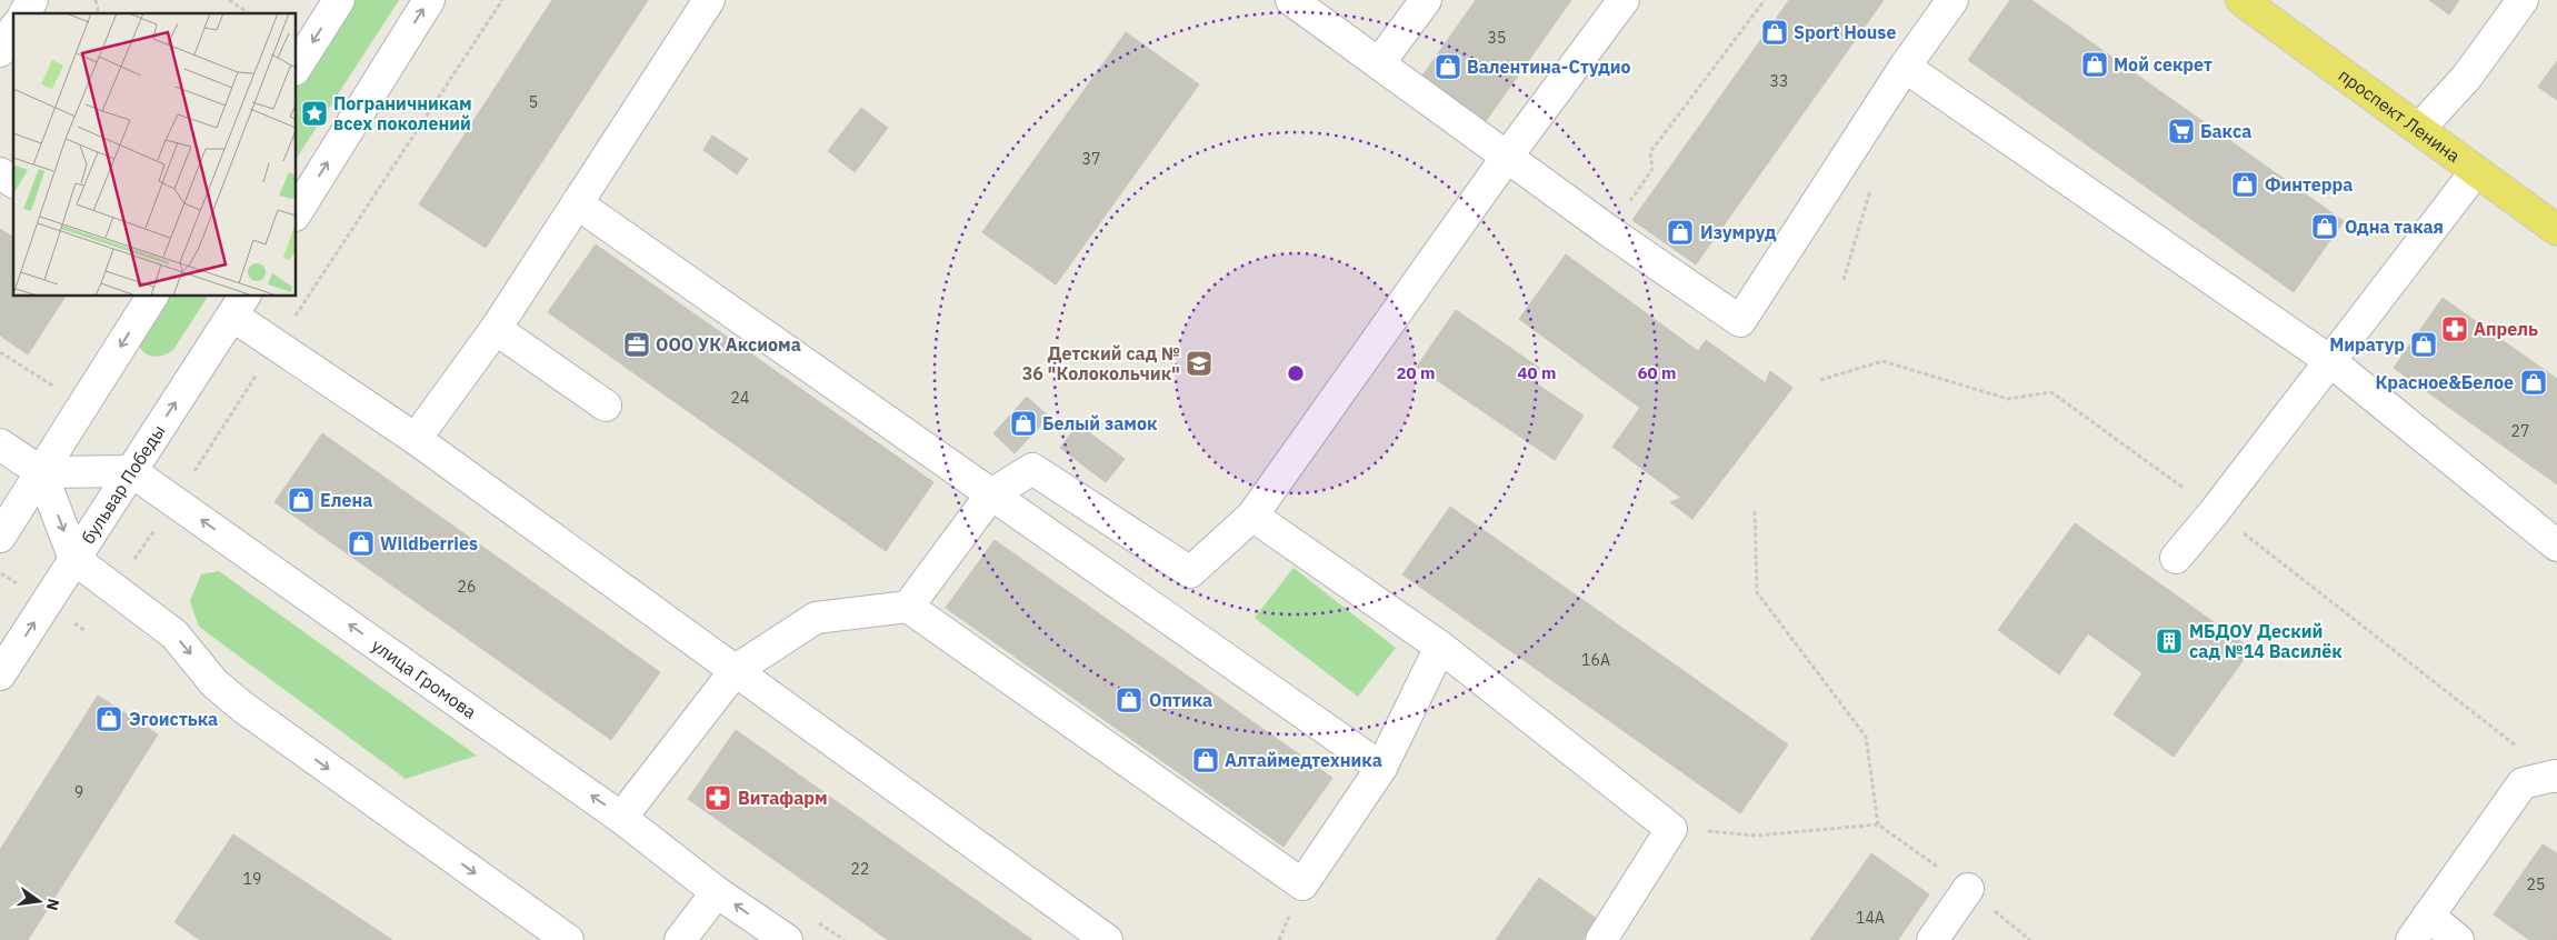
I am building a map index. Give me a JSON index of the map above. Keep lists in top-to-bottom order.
{
  "streets": {
    "main road": ["проспект Ленина"],
    "street": ["бульвар Победы", "улица Громова"]
  },
  "crossings": [
    ["бульвар Победы", "улица Громова"]
  ],
  "places": {
    "shop": [
      "Sport House",
      "Мой секрет",
      "Валентина-Студио",
      "Финтерра",
      "Одна такая",
      "Изумруд",
      "Миратур",
      "Красное&Белое",
      "Белый замок",
      "Елена",
      "Wildberries",
      "Оптика",
      "Эгоистька",
      "Алтаймедтехника"
    ],
    "place": ["Пограничникам всех поколений"],
    "supermarket": ["Бакса"],
    "pharmacy": ["Апрель", "Витафарм"],
    "office": ["ООО УК Аксиома"],
    "school or university": ["Детский сад № 36 \"Колокольчик\""],
    "building": ["МБДОУ Деский сад №14 Василёк"]
  },
  "house_numbers": [
    "35",
    "33",
    "5",
    "37",
    "24",
    "27",
    "26",
    "16А",
    "9",
    "22",
    "19",
    "25",
    "14А"
  ],
  "north": "right",
  "rings": ["20 m", "40 m", "60 m"]
}
